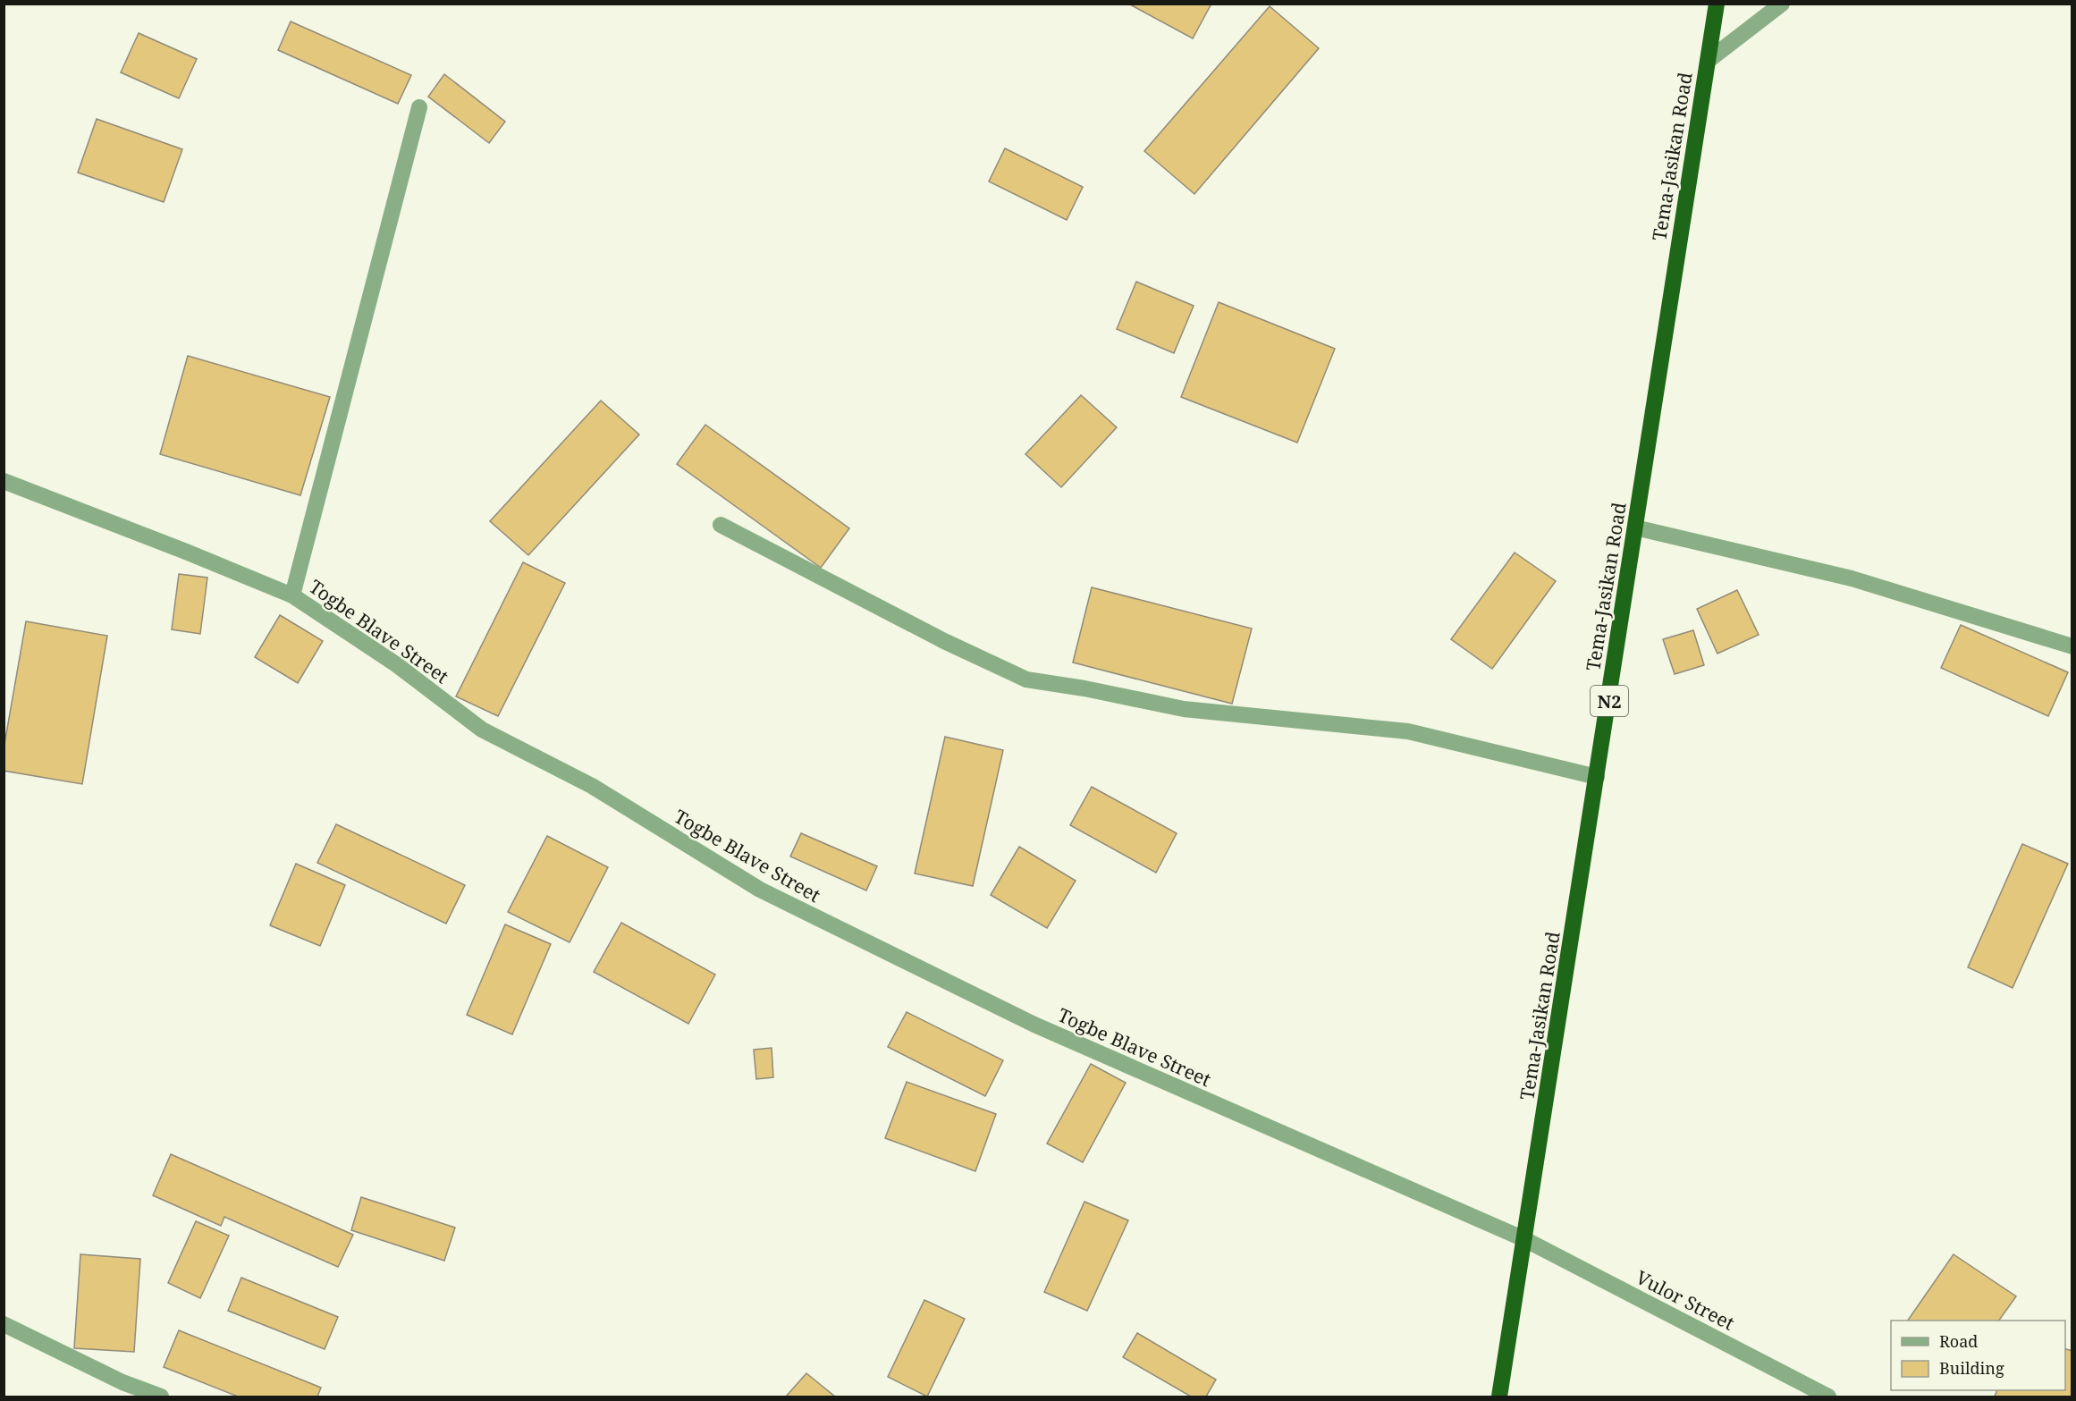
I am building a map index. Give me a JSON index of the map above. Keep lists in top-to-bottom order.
{
  "streets": {
    "highway": ["Tema-Jasikan Road", "N2"],
    "street": ["Togbe Blave Street", "Vulor Street"]
  },
  "crossings": [
    ["Tema-Jasikan Road", "Togbe Blave Street"],
    ["Tema-Jasikan Road", "Vulor Street"],
    ["Togbe Blave Street", "Vulor Street"]
  ],
  "legend": ["Road", "Building"]
}
